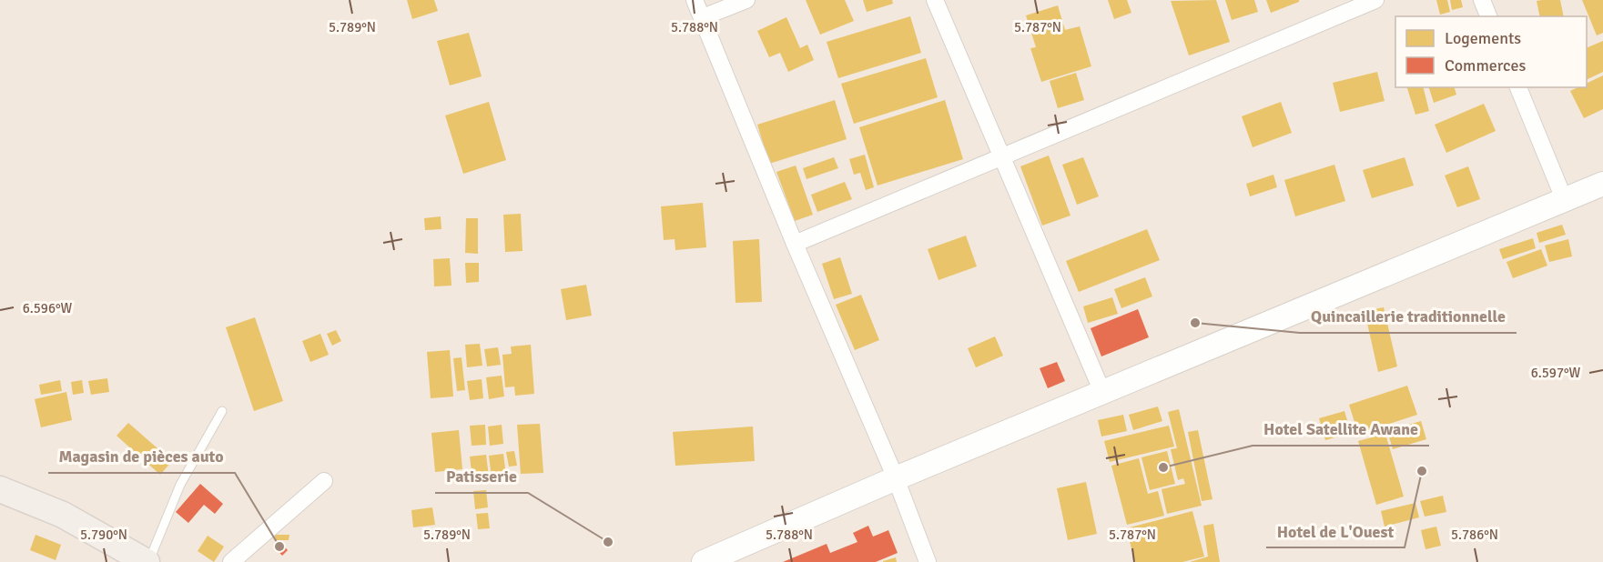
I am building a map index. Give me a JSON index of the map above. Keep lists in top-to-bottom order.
{
  "places": [
    "Quincaillerie traditionnelle",
    "Hotel Satellite Awane",
    "Hotel de L'Ouest",
    "Patisserie",
    "Magasin de pièces auto"
  ],
  "legend": ["Logements", "Commerces"],
  "coordinates": [
    "5.789°N",
    "5.788°N",
    "5.787°N",
    "6.596°W",
    "6.597°W",
    "5.790°N",
    "5.786°N"
  ]
}
